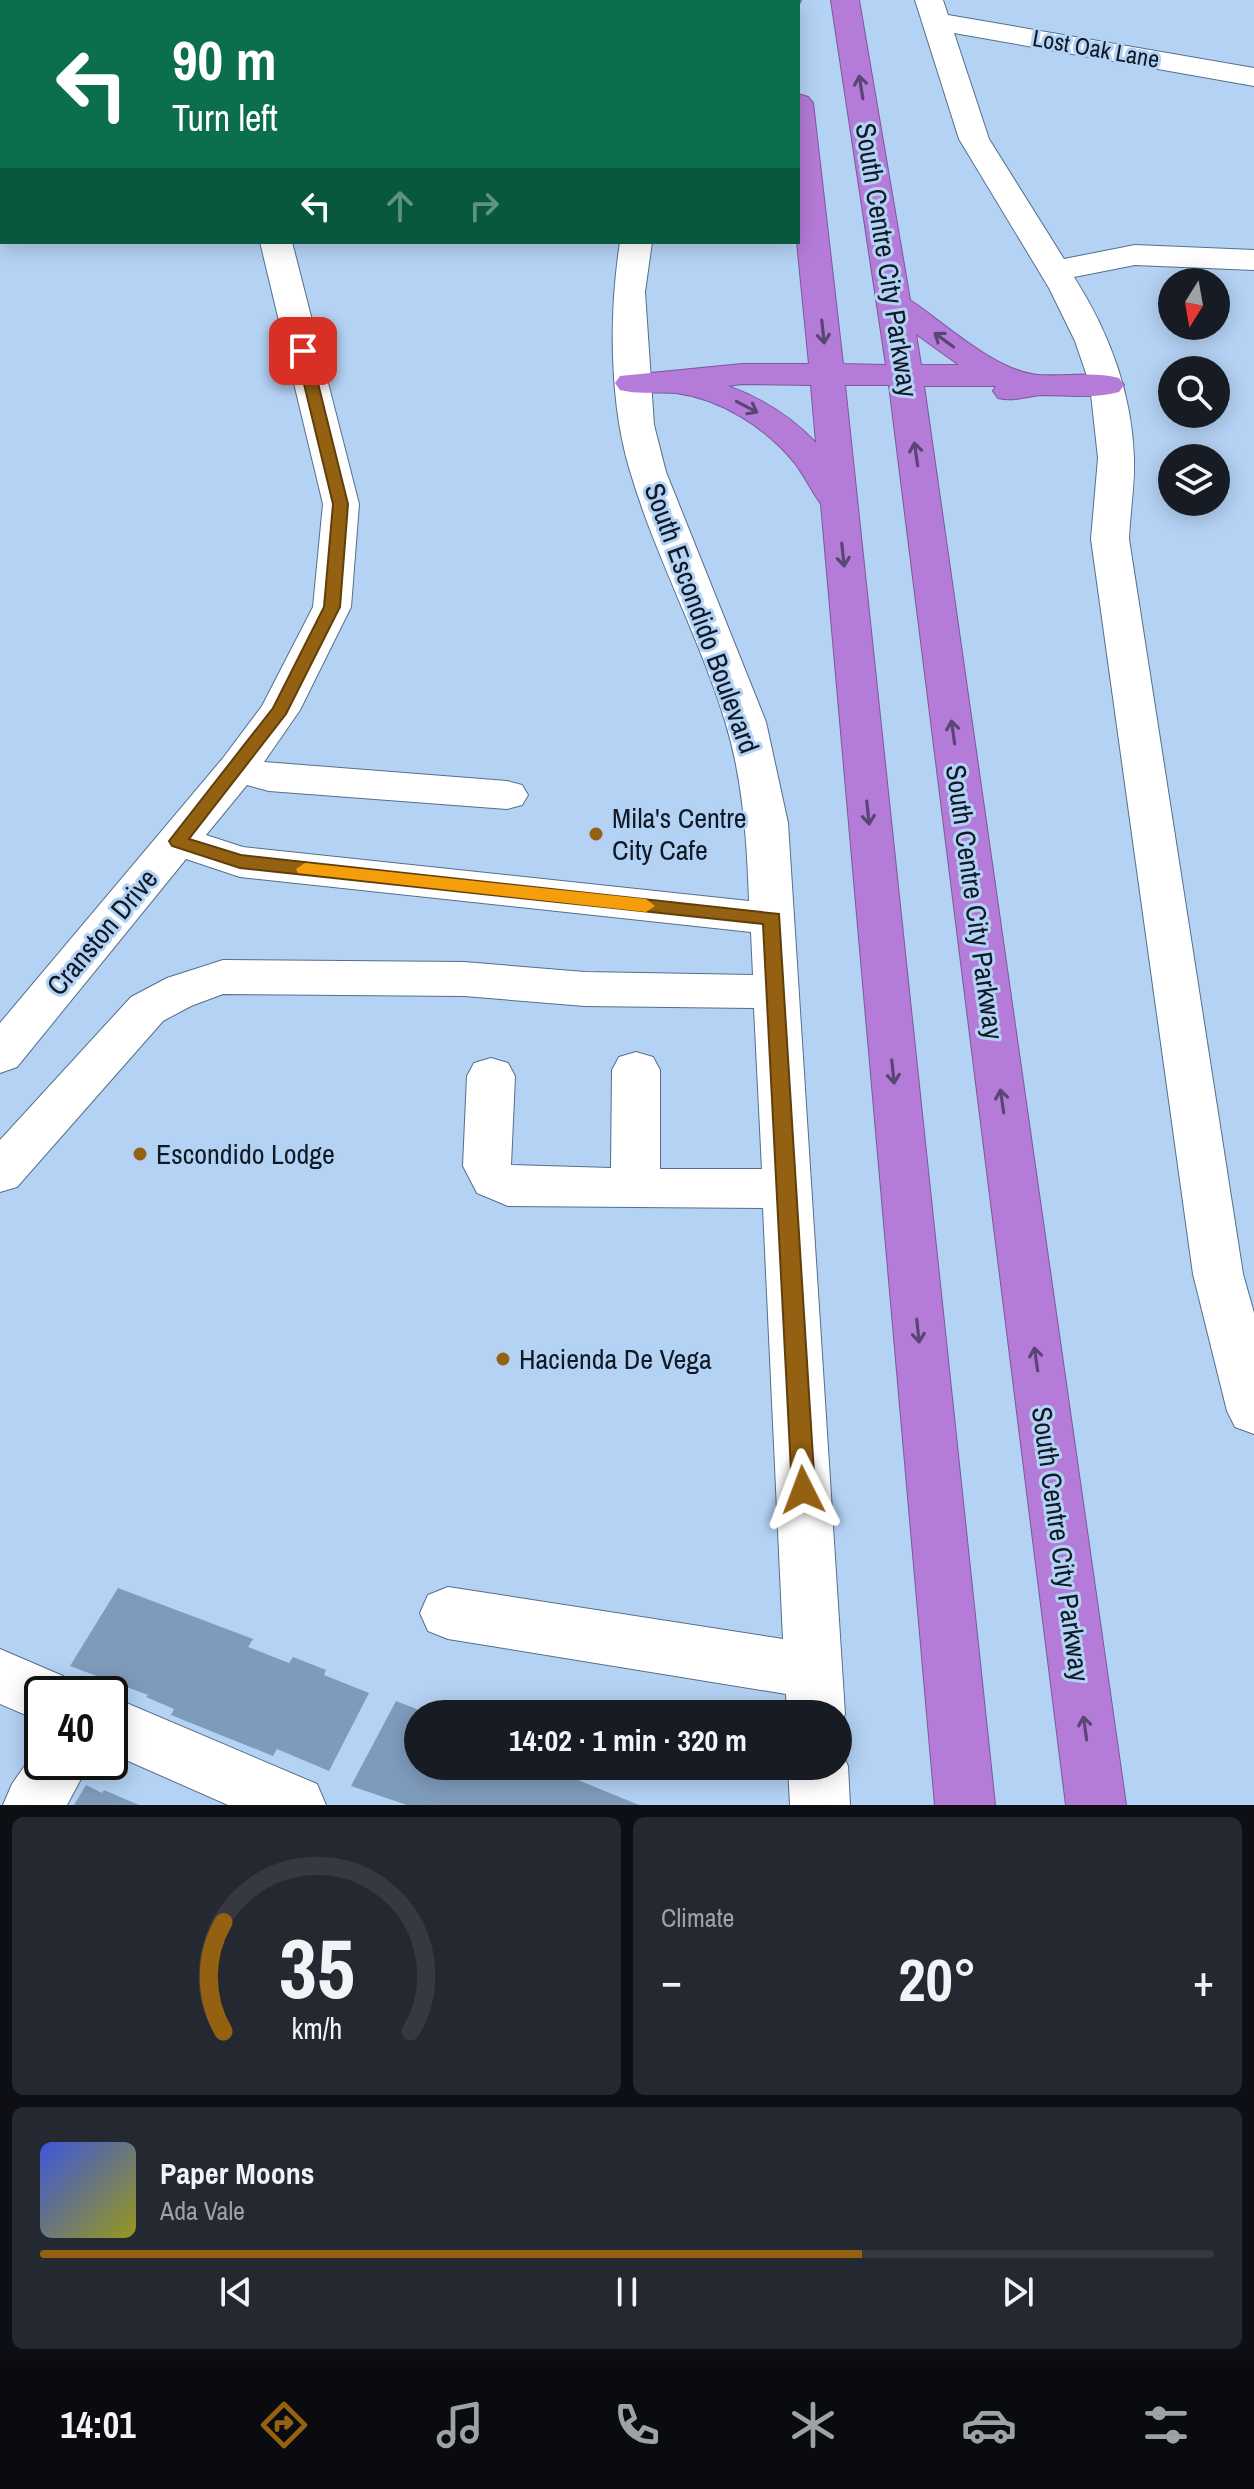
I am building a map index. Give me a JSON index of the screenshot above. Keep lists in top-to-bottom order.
{
  "streets": {
    "highway": ["South Centre City Parkway"],
    "street": ["Lost Oak Lane", "South Escondido Boulevard", "Cranston Drive"]
  },
  "places": ["Mila's Centre City Cafe", "Escondido Lodge", "Hacienda De Vega"],
  "north": "bottom",
  "page": {
    "turn": ["90 m", "Turn left"],
    "limit": "40",
    "trip": "14:02 · 1 min · 320 m",
    "tile": "Climate",
    "heat": ["−", "20°", "+"],
    "song": ["Paper Moons", "Ada Vale"],
    "tabs": "14:01",
    "gauge": ["35", "km/h"]
  }
}
